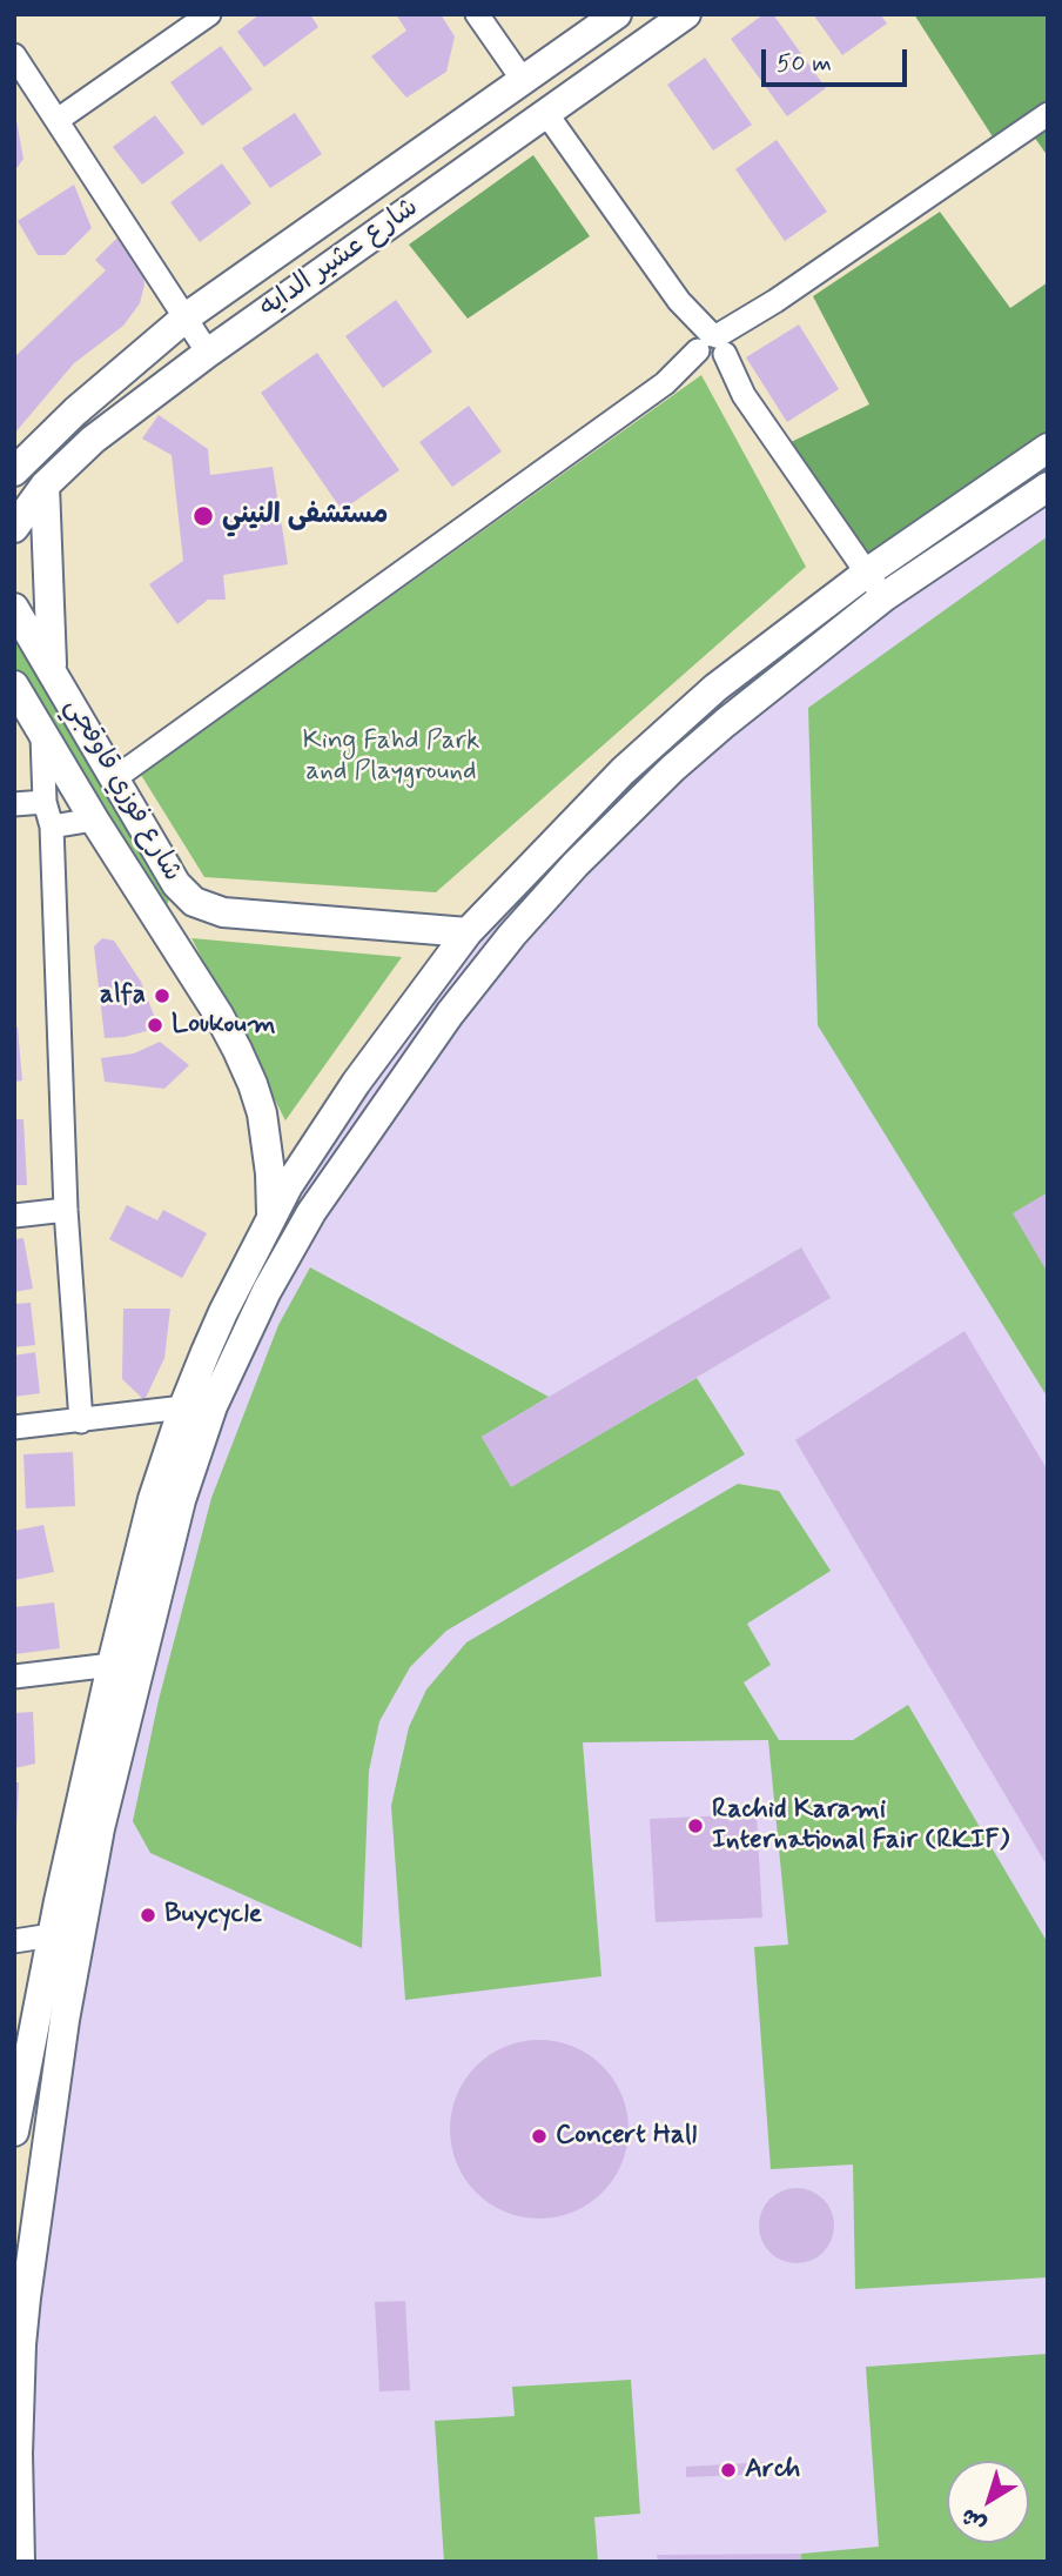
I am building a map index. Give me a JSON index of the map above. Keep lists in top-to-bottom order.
{
  "streets": {
    "street": ["شارع عشير الدايه", "شارع فوزي قاوقجي"]
  },
  "parks": ["King Fahd Park and Playground"],
  "places": [
    "مستشفى النيني",
    "alfa",
    "Loukoum",
    "Rachid Karami International Fair (RKIF)",
    "Buycycle",
    "Concert Hall",
    "Arch"
  ],
  "scale_bar": "50 m",
  "north": "bottom left"
}
